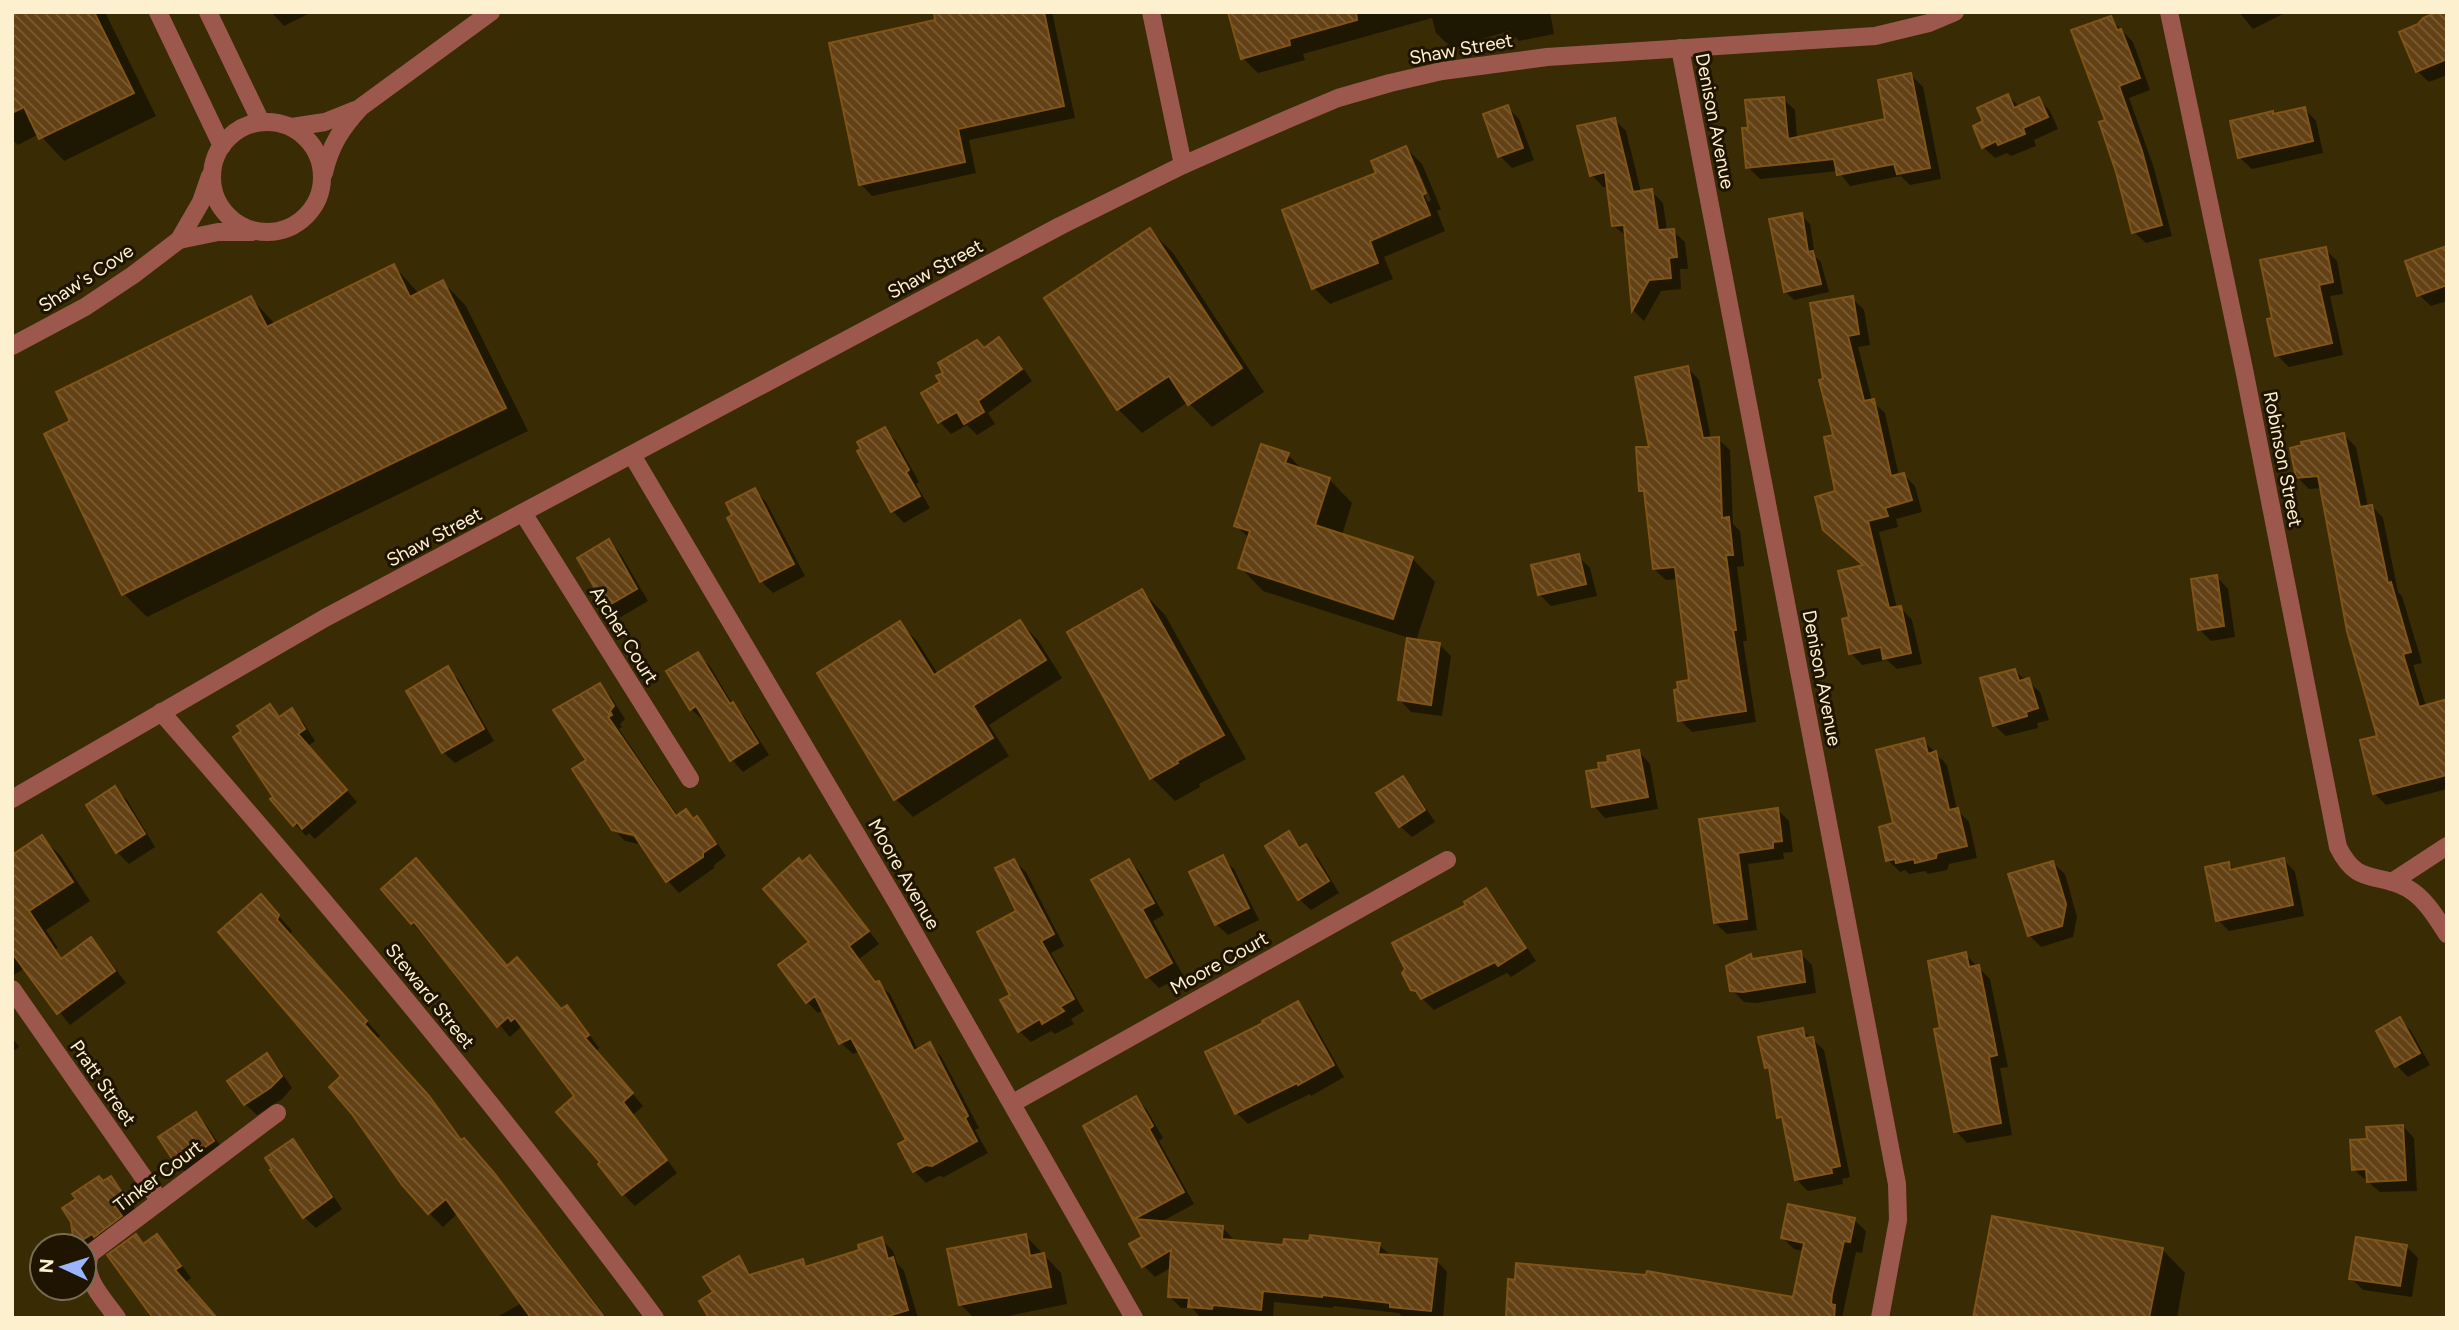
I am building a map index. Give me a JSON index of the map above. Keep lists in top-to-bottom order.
{
  "streets": {
    "street": [
      "Shaw Street",
      "Denison Avenue",
      "Shaw's Cove",
      "Robinson Street",
      "Archer Court",
      "Moore Avenue",
      "Moore Court",
      "Steward Street",
      "Pratt Street",
      "Tinker Court"
    ]
  },
  "crossings": [
    ["Shaw Street", "Denison Avenue"],
    ["Shaw Street", "Archer Court"],
    ["Shaw Street", "Moore Avenue"],
    ["Shaw Street", "Steward Street"],
    ["Moore Avenue", "Moore Court"],
    ["Pratt Street", "Tinker Court"]
  ],
  "north": "left"
}
